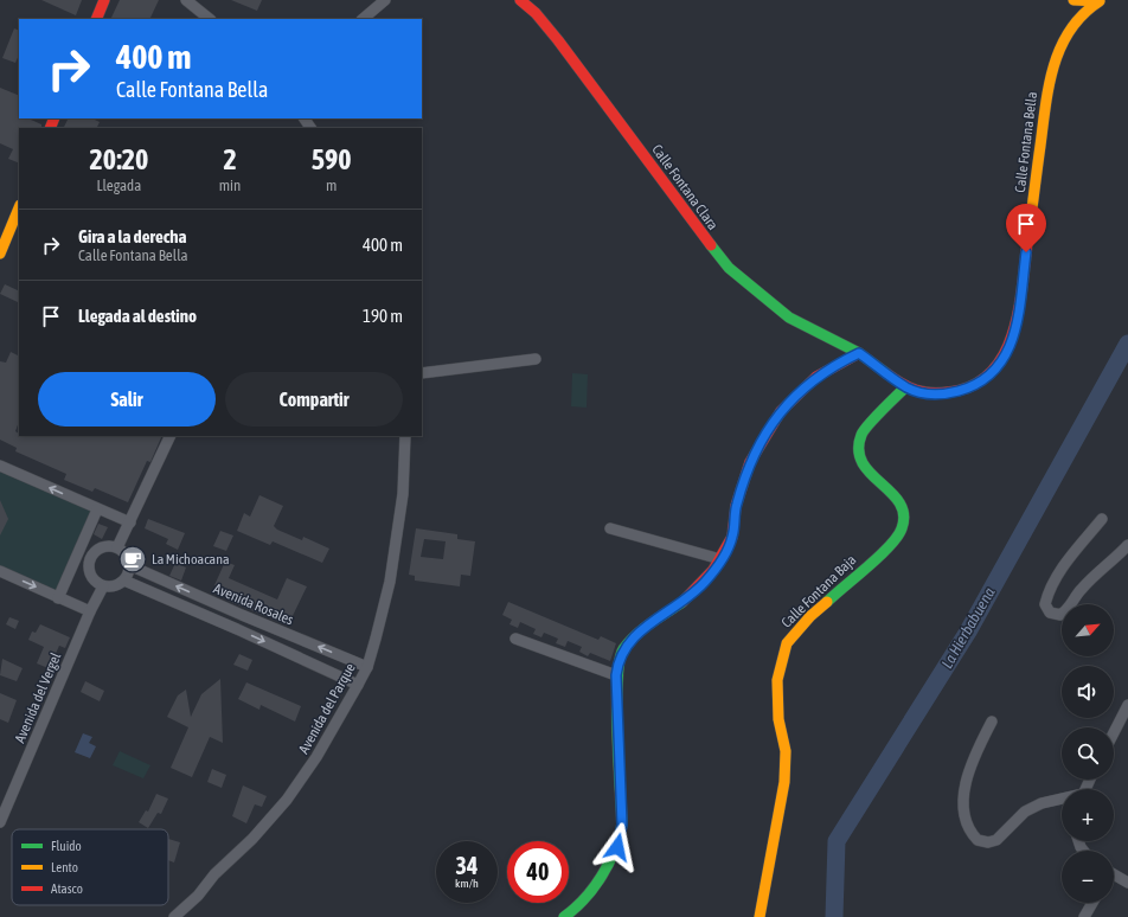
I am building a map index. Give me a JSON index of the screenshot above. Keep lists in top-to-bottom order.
{
  "streets": {
    "street": [
      "Calle Fontana Bella",
      "Calle Fontana Clara",
      "Calle Fontana Baja",
      "Avenida Rosales",
      "Avenida del Vergel",
      "Avenida del Parque"
    ]
  },
  "crossings": [
    ["Calle Fontana Bella", "Calle Fontana Clara"],
    ["Calle Fontana Bella", "Calle Fontana Baja"],
    ["Avenida Rosales", "Avenida del Vergel"],
    ["Avenida Rosales", "Avenida del Parque"]
  ],
  "water": ["La Hierbabuena"],
  "places": {
    "cafe": ["La Michoacana"]
  },
  "legend": ["Fluido", "Lento", "Atasco"],
  "north": "top right",
  "page": {
    "turn": ["400 m", "Calle Fontana Bella"],
    "eta": [
      "20:20",
      "Llegada",
      "2",
      "min",
      "590",
      "m"
    ],
    "list": [
      {
        "name": "Gira a la derecha",
        "note": "Calle Fontana Bella",
        "value": "400 m"
      },
      {
        "name": "Llegada al destino",
        "value": "190 m"
      }
    ],
    "buttons": ["Salir", "Compartir"],
    "map_buttons": ["+", "−"],
    "speed": "34 km/h",
    "limit": "40"
  }
}
